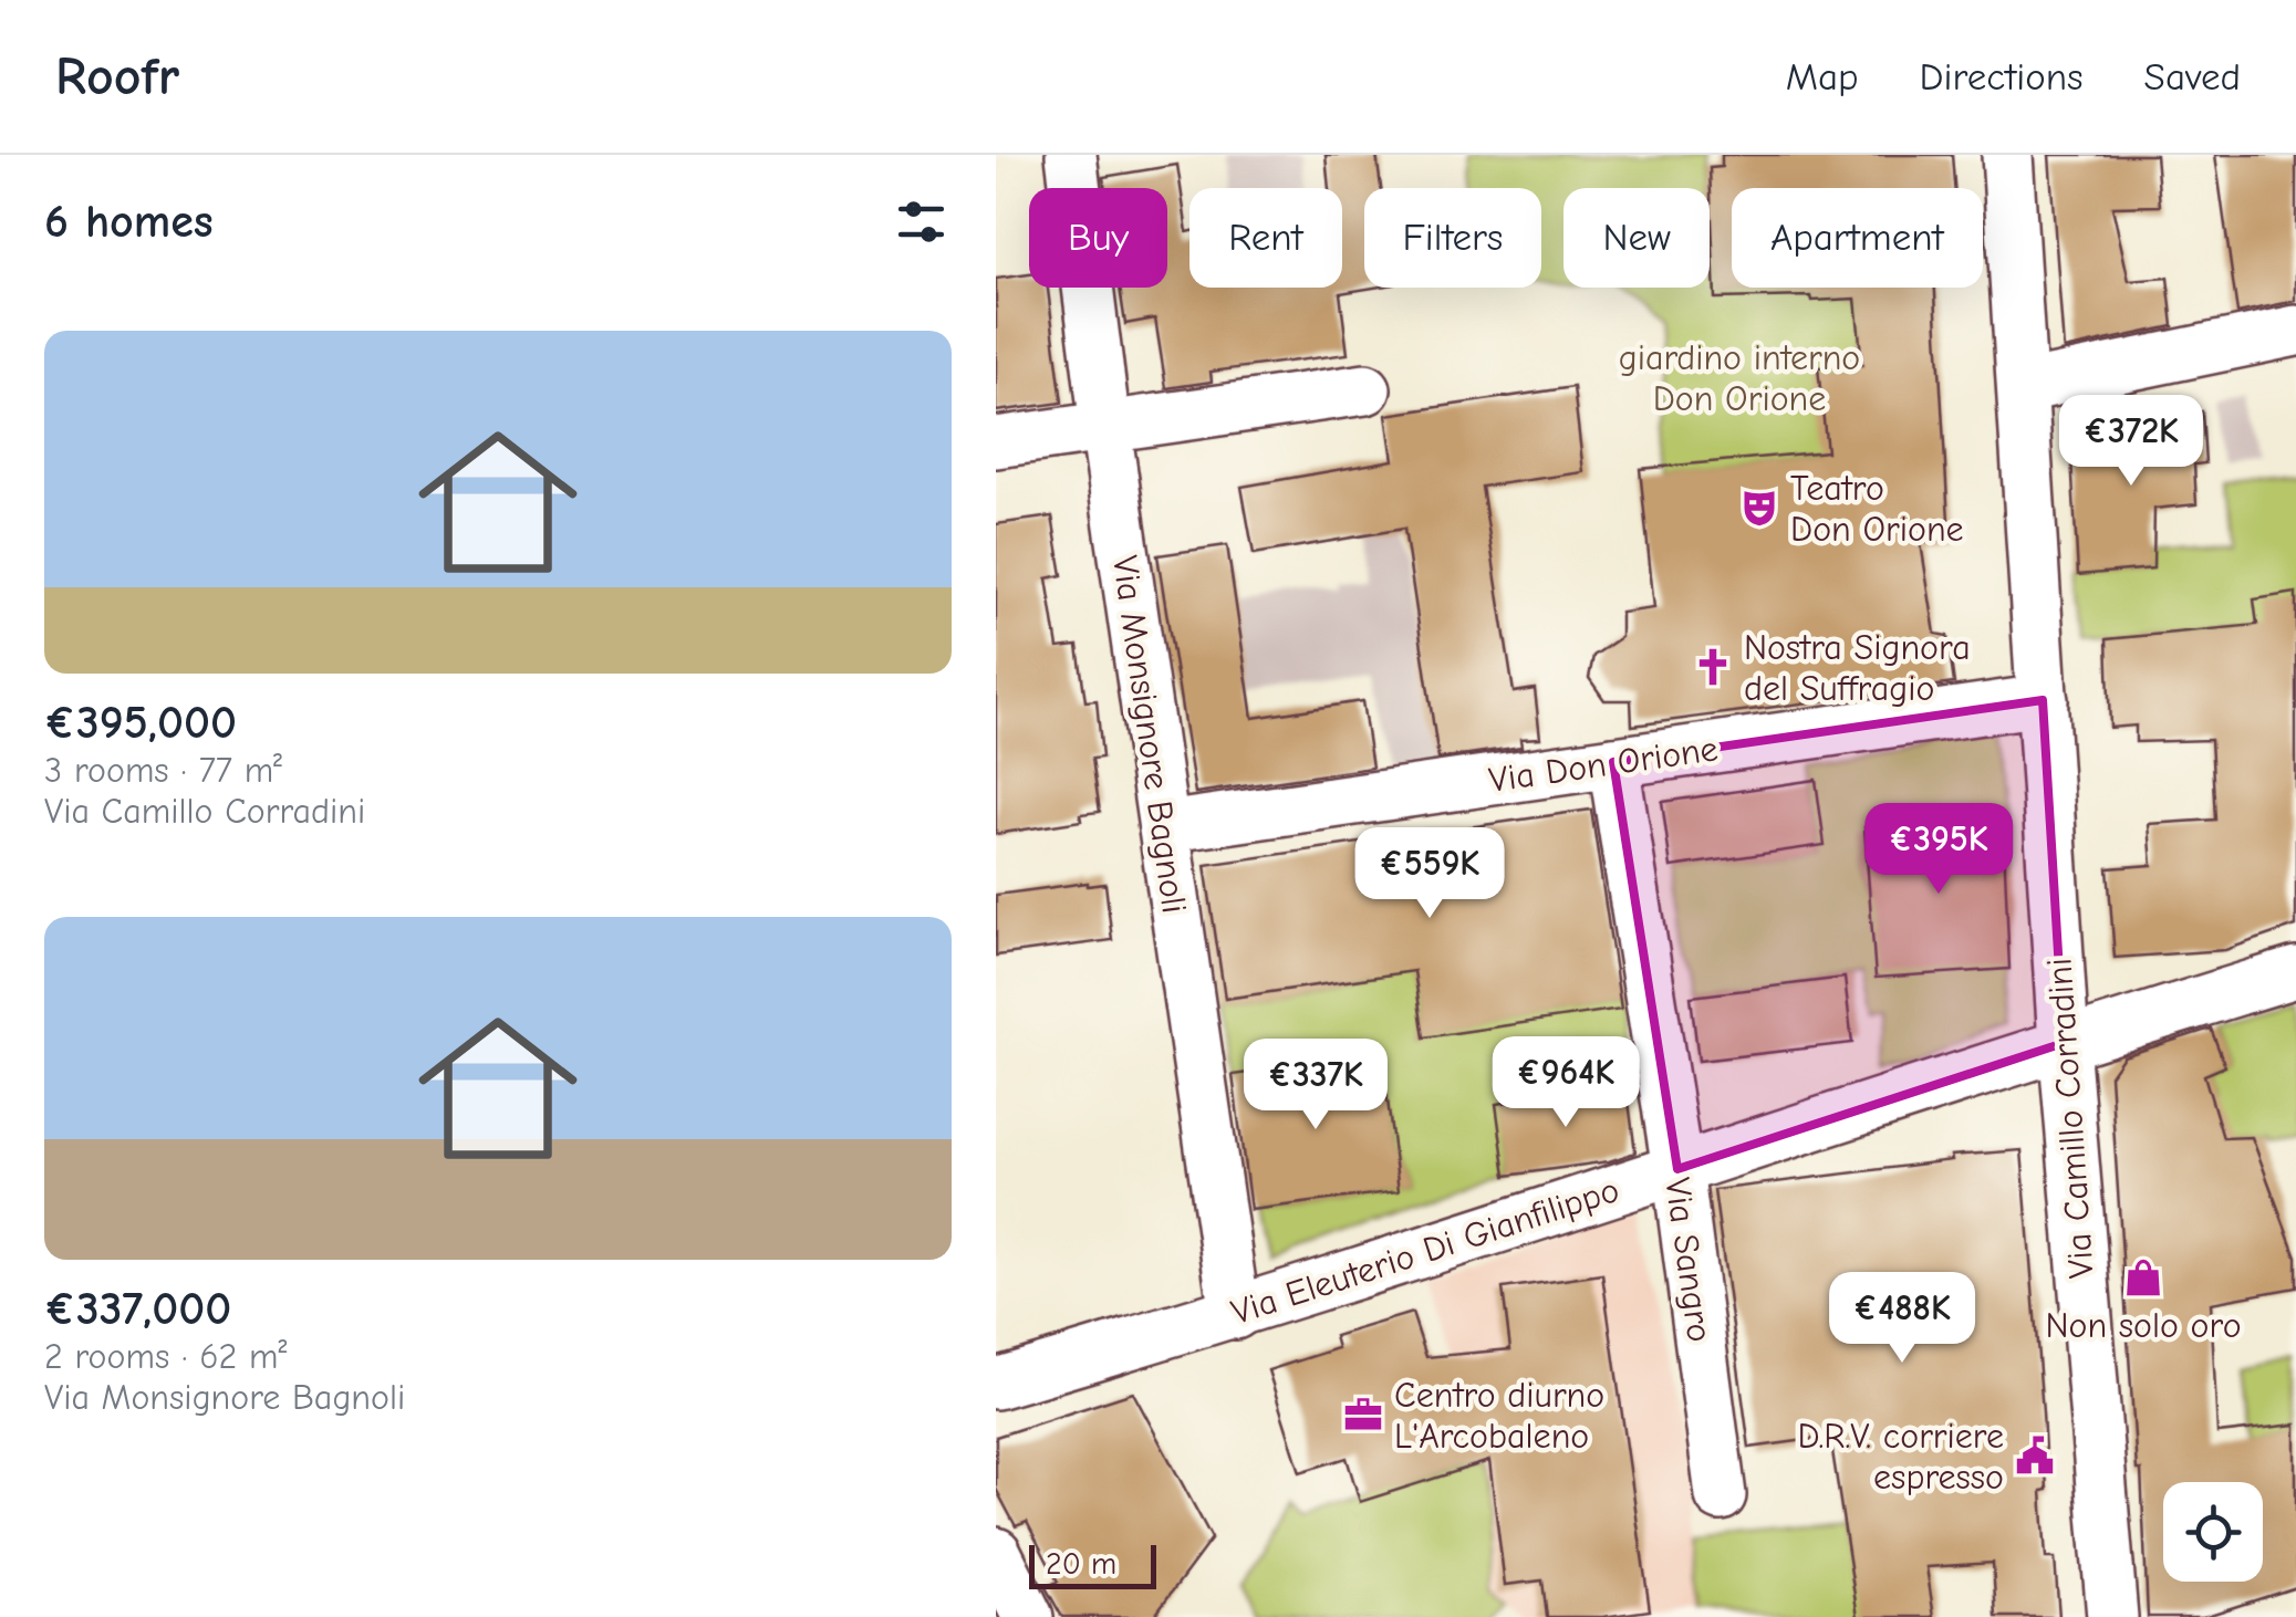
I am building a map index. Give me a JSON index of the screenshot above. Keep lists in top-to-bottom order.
{
  "streets": {
    "street": [
      "Via Monsignore Bagnoli",
      "Via Don Orione",
      "Via Camillo Corradini",
      "Via Eleuterio Di Gianfilippo",
      "Via Sangro"
    ]
  },
  "crossings": [
    ["Via Monsignore Bagnoli", "Via Don Orione"],
    ["Via Monsignore Bagnoli", "Via Eleuterio Di Gianfilippo"],
    ["Via Don Orione", "Via Camillo Corradini"],
    ["Via Don Orione", "Via Sangro"],
    ["Via Camillo Corradini", "Via Eleuterio Di Gianfilippo"],
    ["Via Eleuterio Di Gianfilippo", "Via Sangro"]
  ],
  "parks": ["giardino interno Don Orione"],
  "places": {
    "theatre": ["Teatro Don Orione"],
    "church": ["Nostra Signora del Suffragio"],
    "shop": ["Non solo oro"],
    "office": ["Centro diurno L'Arcobaleno"],
    "public building": ["D.R.V. corriere espresso"]
  },
  "scale_bar": "20 m",
  "page": {
    "header": "Roofr",
    "nav": ["Map", "Directions", "Saved"],
    "heading": "6 homes",
    "chip": [
      "Buy",
      "Rent",
      "Filters",
      "New",
      "Apartment"
    ],
    "list": [
      {
        "name": "€395,000",
        "note": "3 rooms · 77 m² · Via Camillo Corradini"
      },
      {
        "name": "€337,000",
        "note": "2 rooms · 62 m² · Via Monsignore Bagnoli"
      }
    ],
    "price": [
      "€372K",
      "€395K",
      "€559K",
      "€964K",
      "€337K",
      "€488K"
    ],
    "scale": "20 m"
  }
}
